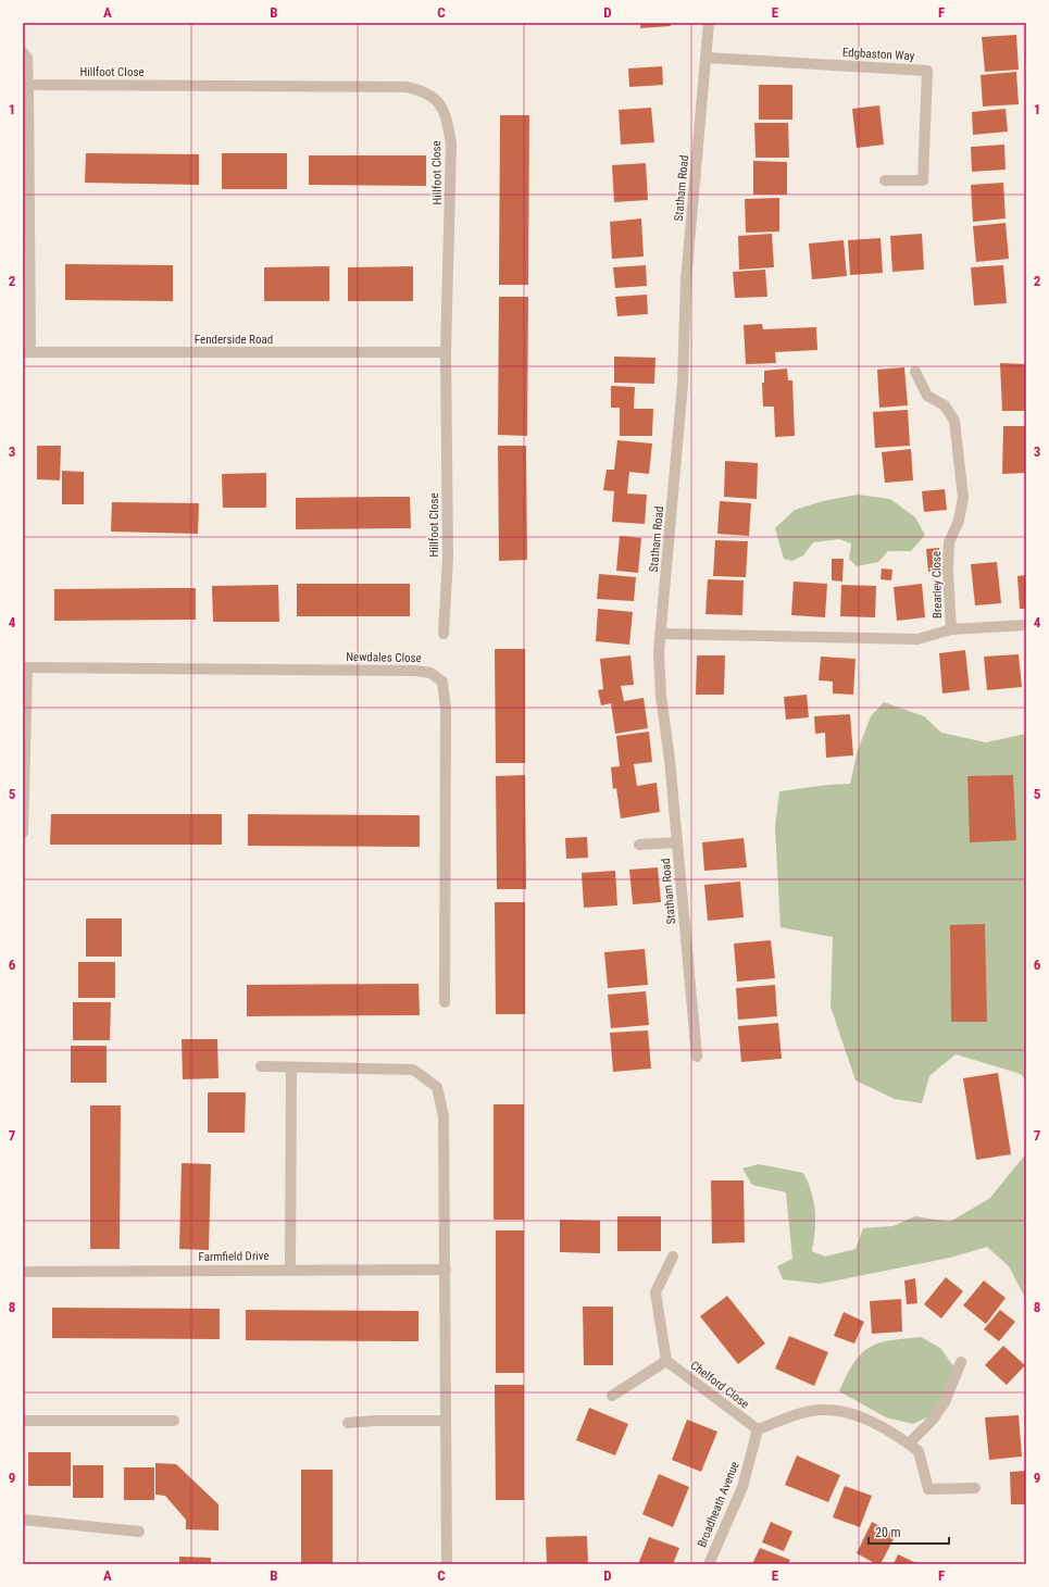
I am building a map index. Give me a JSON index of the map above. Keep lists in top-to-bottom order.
{
  "streets": {
    "street": [
      "Edgbaston Way",
      "Hillfoot Close",
      "Statham Road",
      "Fenderside Road",
      "Brearley Close",
      "Newdales Close",
      "Farmfield Drive",
      "Chelford Close",
      "Broadheath Avenue"
    ]
  },
  "crossings": [
    ["Edgbaston Way", "Statham Road"],
    ["Hillfoot Close", "Fenderside Road"],
    ["Statham Road", "Brearley Close"],
    ["Chelford Close", "Broadheath Avenue"]
  ],
  "scale_bar": "20 m",
  "grid": {
    "columns": [
      "A",
      "B",
      "C",
      "D",
      "E",
      "F"
    ],
    "rows": [
      "1",
      "2",
      "3",
      "4",
      "5",
      "6",
      "7",
      "8",
      "9"
    ]
  }
}
